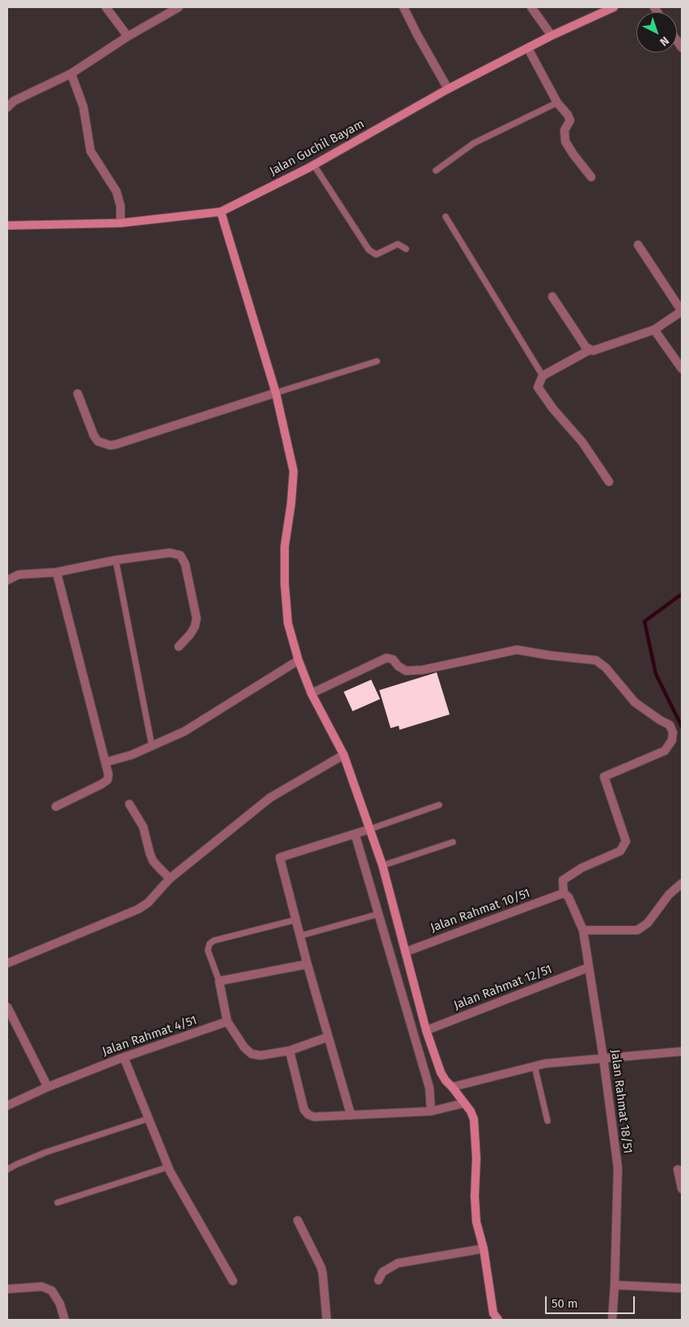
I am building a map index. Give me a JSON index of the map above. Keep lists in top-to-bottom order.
{
  "streets": {
    "street": [
      "Jalan Guchil Bayam",
      "Jalan Rahmat 10/51",
      "Jalan Rahmat 12/51",
      "Jalan Rahmat 4/51",
      "Jalan Rahmat 18/51"
    ]
  },
  "crossings": [
    ["Jalan Rahmat 10/51", "Jalan Rahmat 18/51"],
    ["Jalan Rahmat 12/51", "Jalan Rahmat 18/51"]
  ],
  "scale_bar": "50 m",
  "north": "bottom right"
}
